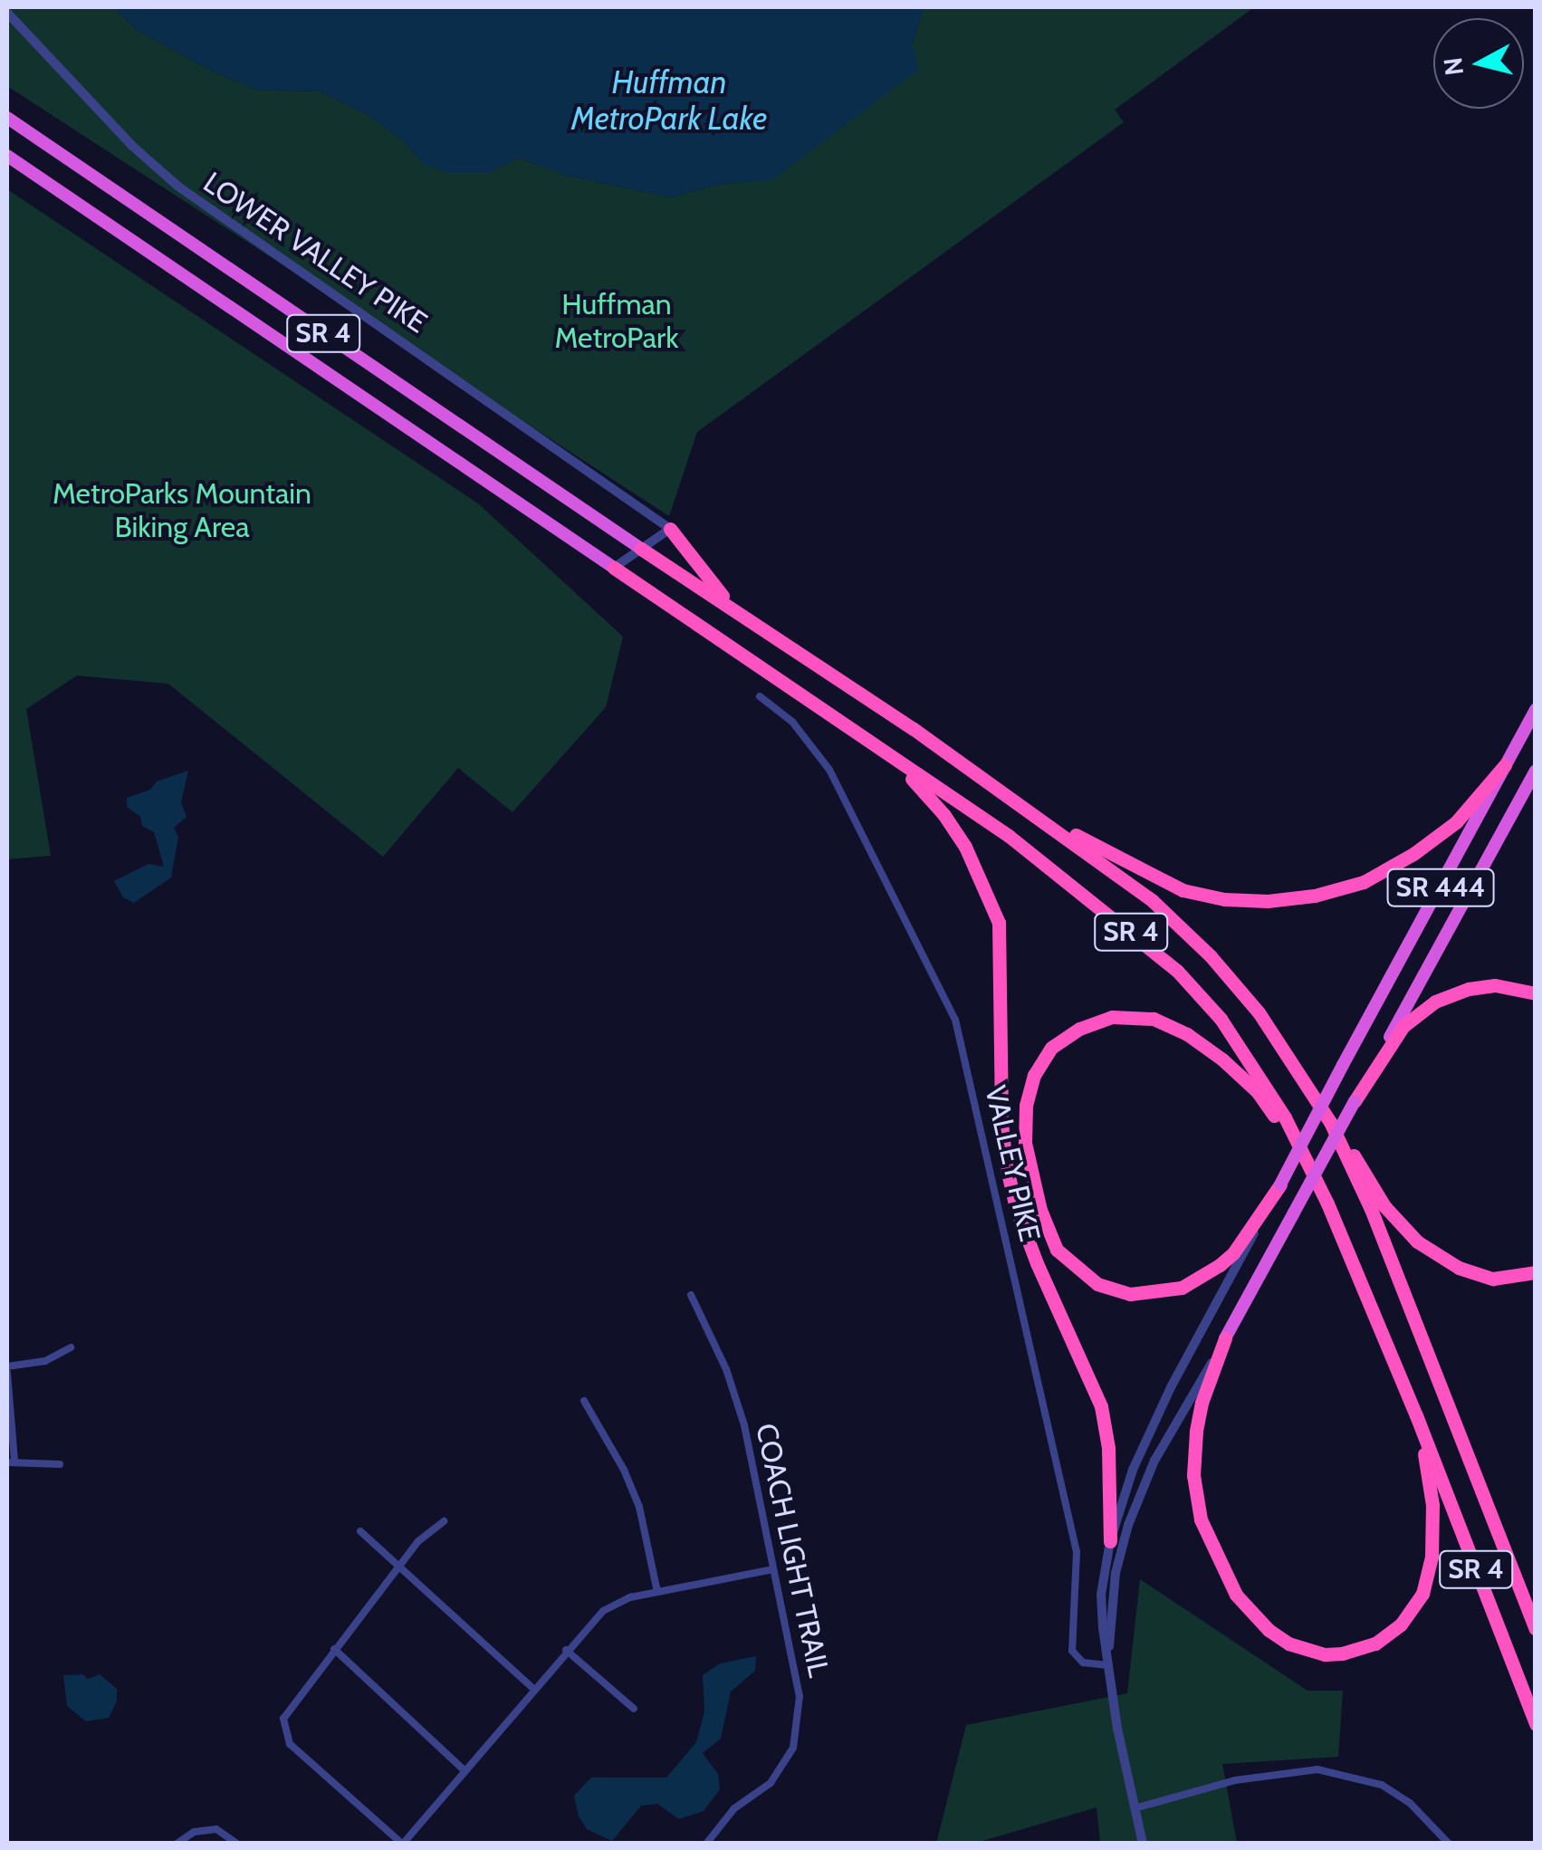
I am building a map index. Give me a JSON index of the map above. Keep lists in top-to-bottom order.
{
  "streets": {
    "highway": ["SR 4", "SR 444"],
    "street": ["LOWER VALLEY PIKE", "VALLEY PIKE", "COACH LIGHT TRAIL"]
  },
  "water": ["Huffman MetroPark Lake"],
  "parks": ["Huffman MetroPark", "MetroParks Mountain Biking Area"],
  "north": "left"
}
